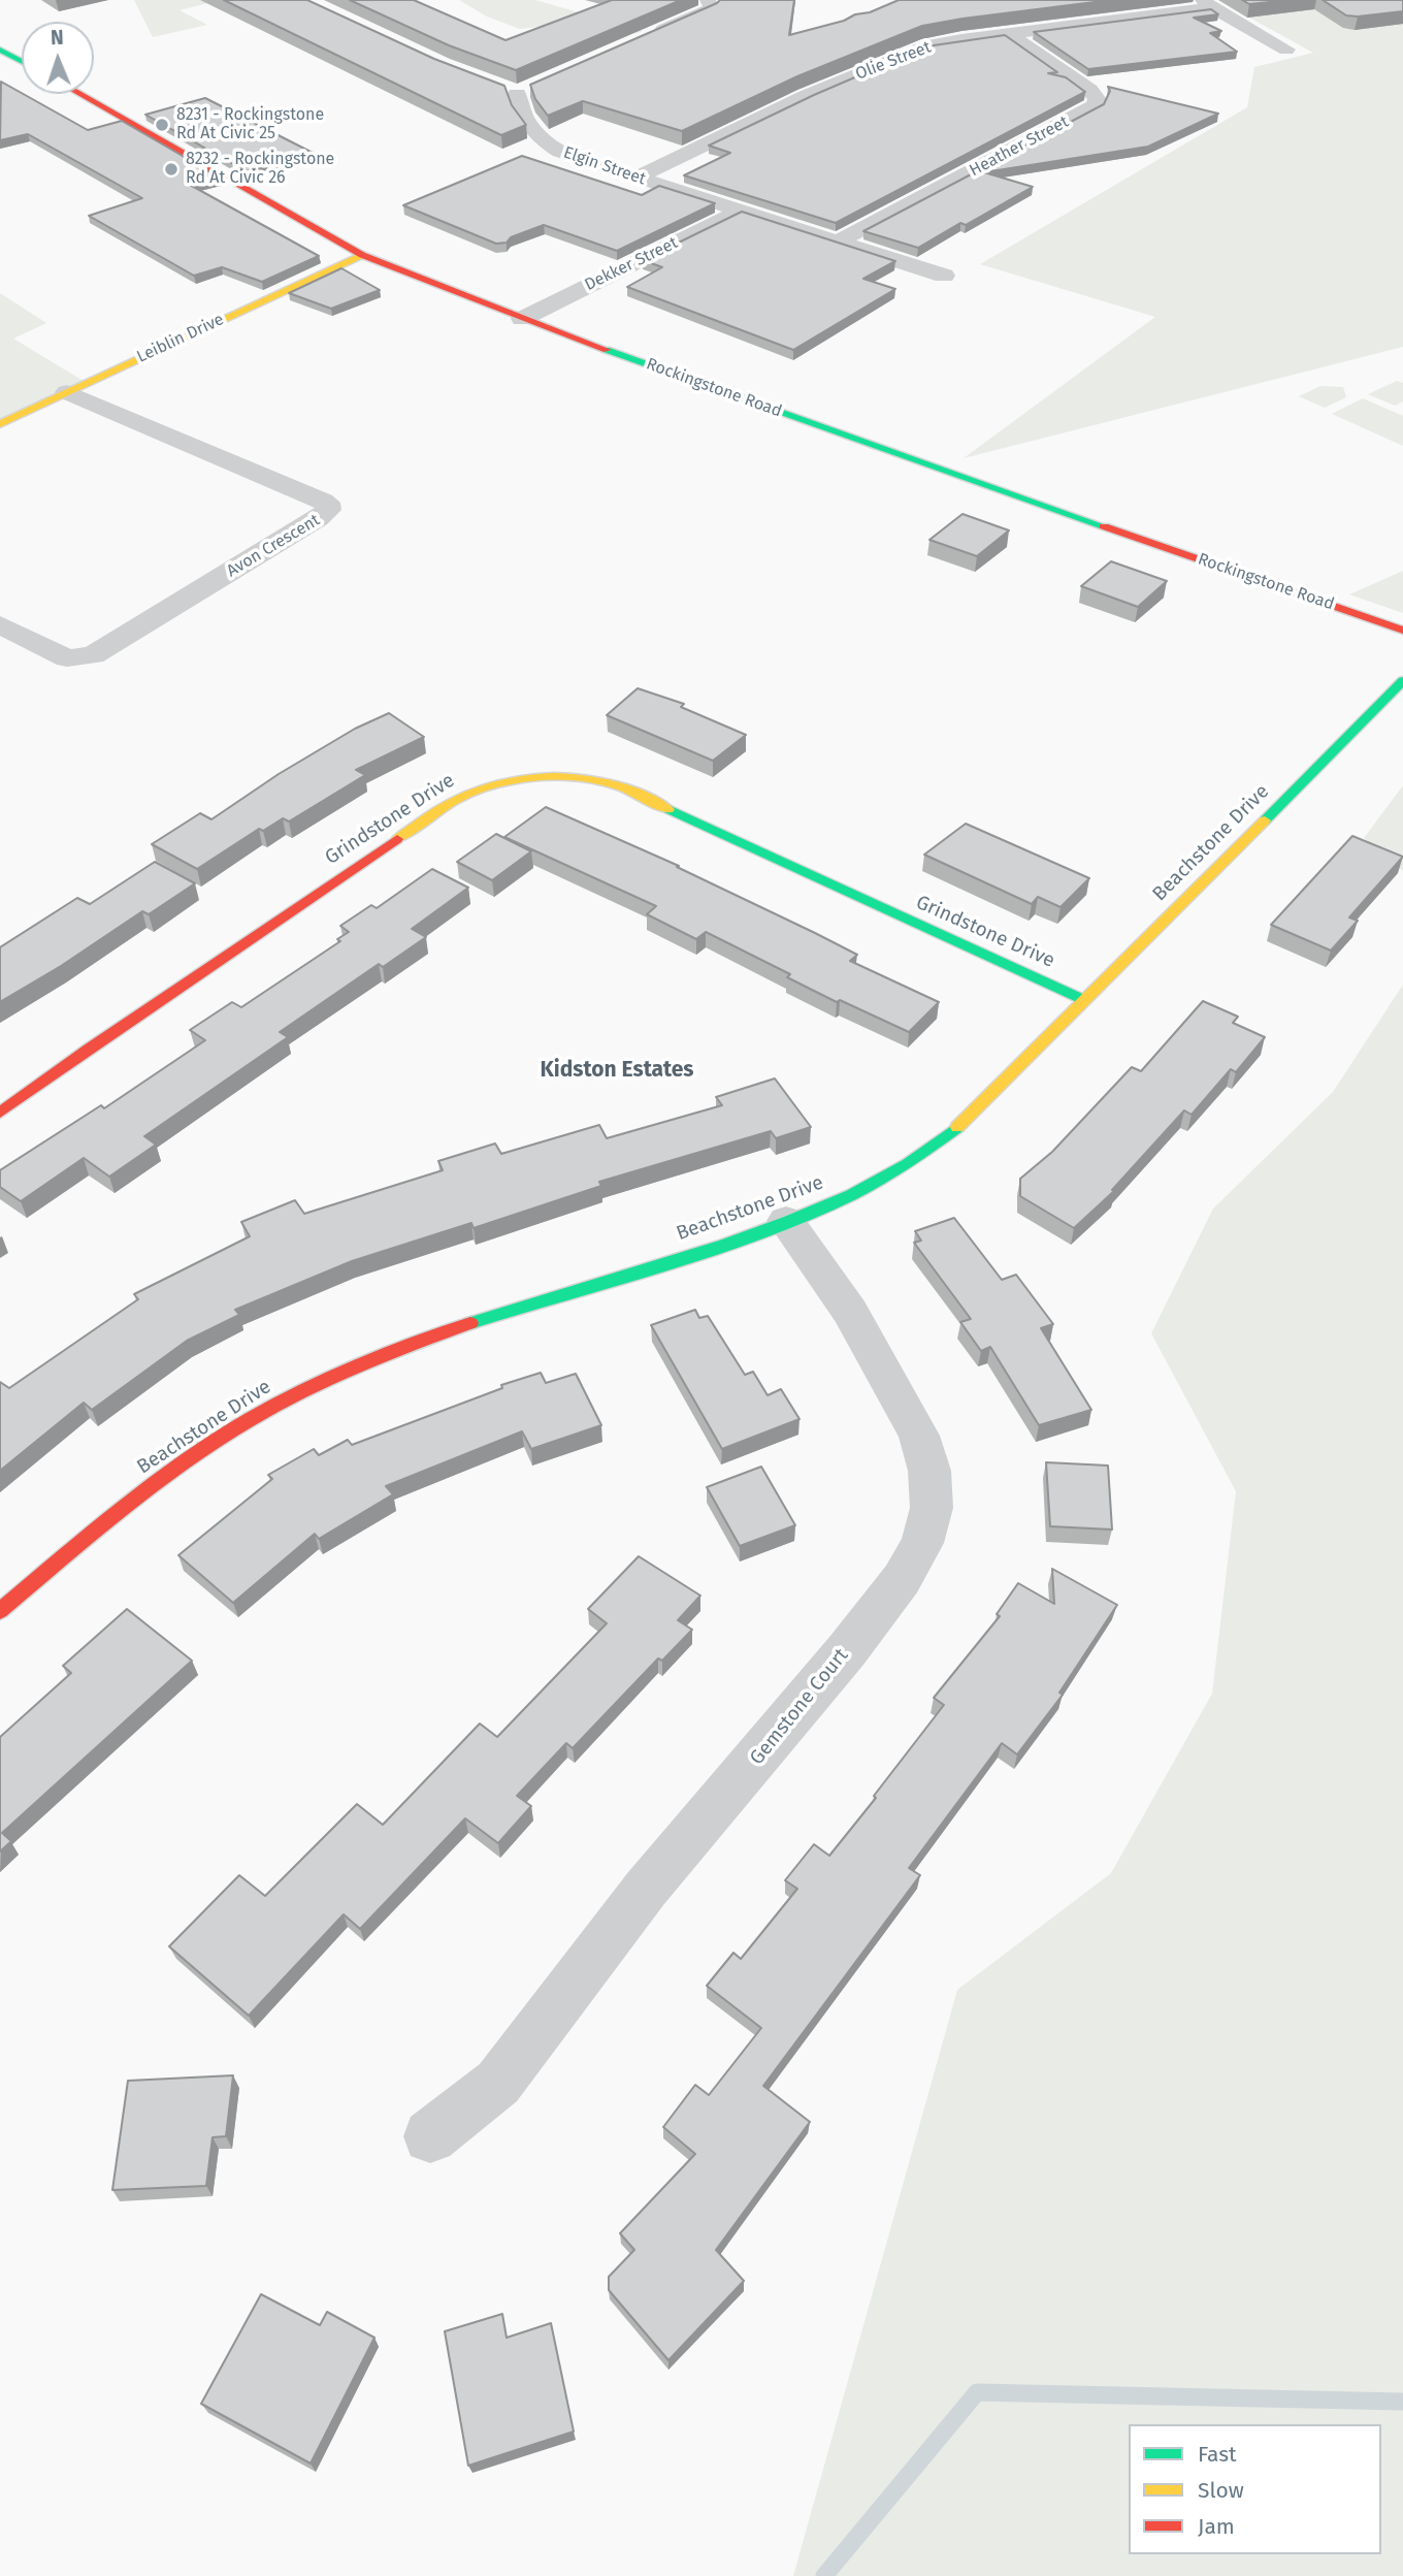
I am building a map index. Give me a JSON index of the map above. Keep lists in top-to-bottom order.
{
  "streets": {
    "street": [
      "Olie Street",
      "Heather Street",
      "Elgin Street",
      "Dekker Street",
      "Leiblin Drive",
      "Rockingstone Road",
      "Avon Crescent",
      "Grindstone Drive",
      "Beachstone Drive",
      "Gemstone Court"
    ]
  },
  "crossings": [
    ["Olie Street", "Heather Street"],
    ["Olie Street", "Elgin Street"],
    ["Heather Street", "Elgin Street"],
    ["Elgin Street", "Dekker Street"],
    ["Dekker Street", "Rockingstone Road"],
    ["Leiblin Drive", "Rockingstone Road"],
    ["Leiblin Drive", "Avon Crescent"],
    ["Grindstone Drive", "Beachstone Drive"],
    ["Beachstone Drive", "Gemstone Court"]
  ],
  "districts": ["Kidston Estates"],
  "places": ["8231 - Rockingstone Rd At Civic 25", "8232 - Rockingstone Rd At Civic 26"],
  "legend": ["Fast", "Slow", "Jam"],
  "north": "top"
}
